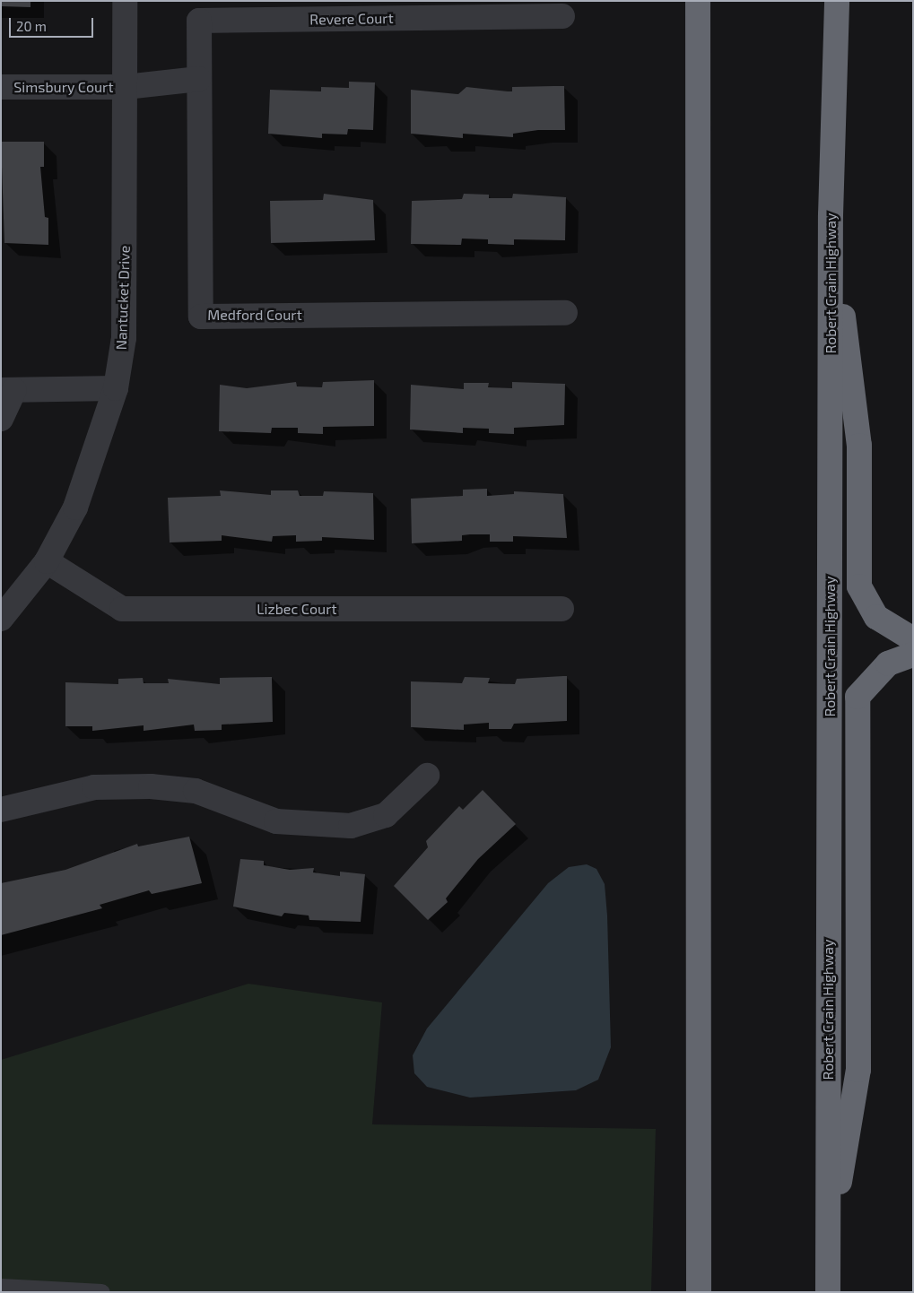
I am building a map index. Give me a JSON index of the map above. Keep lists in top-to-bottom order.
{
  "streets": {
    "highway": ["Robert Crain Highway"],
    "street": [
      "Revere Court",
      "Simsbury Court",
      "Nantucket Drive",
      "Medford Court",
      "Lizbec Court"
    ]
  },
  "crossings": [
    ["Revere Court", "Medford Court"],
    ["Simsbury Court", "Nantucket Drive"],
    ["Nantucket Drive", "Lizbec Court"]
  ],
  "scale_bar": "20 m"
}
